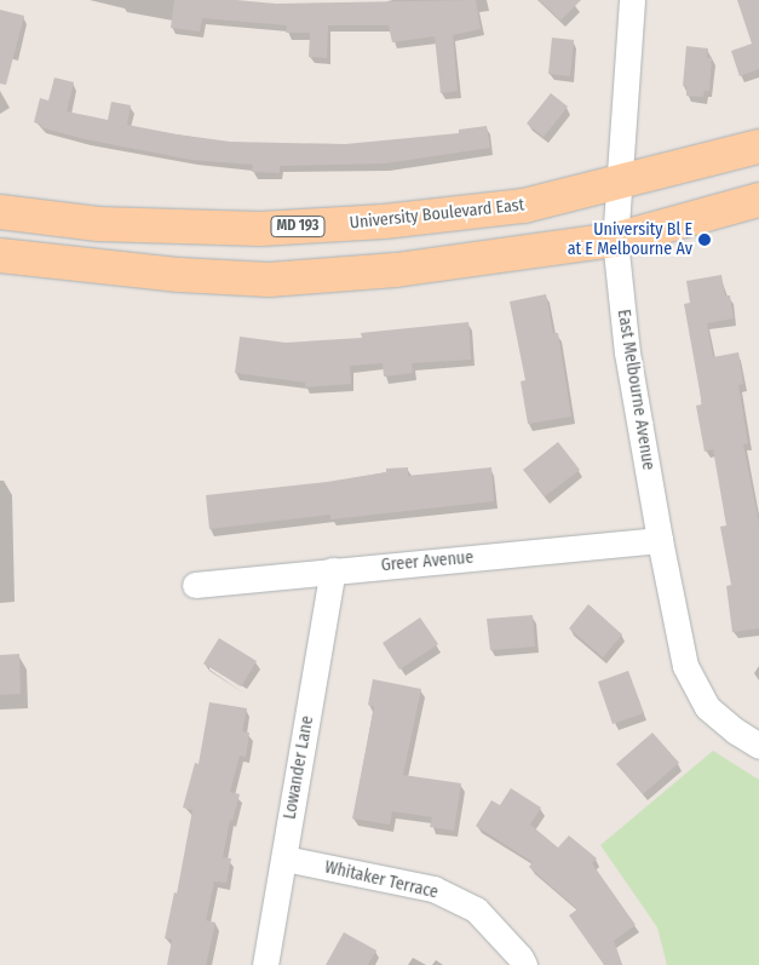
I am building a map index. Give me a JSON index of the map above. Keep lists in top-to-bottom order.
{
  "streets": {
    "main road": ["University Boulevard East", "MD 193"],
    "street": [
      "East Melbourne Avenue",
      "Greer Avenue",
      "Lowander Lane",
      "Whitaker Terrace"
    ]
  },
  "crossings": [
    ["University Boulevard East", "East Melbourne Avenue"],
    ["East Melbourne Avenue", "Greer Avenue"],
    ["Greer Avenue", "Lowander Lane"],
    ["Lowander Lane", "Whitaker Terrace"]
  ],
  "places": ["University Bl E at E Melbourne Av"]
}
